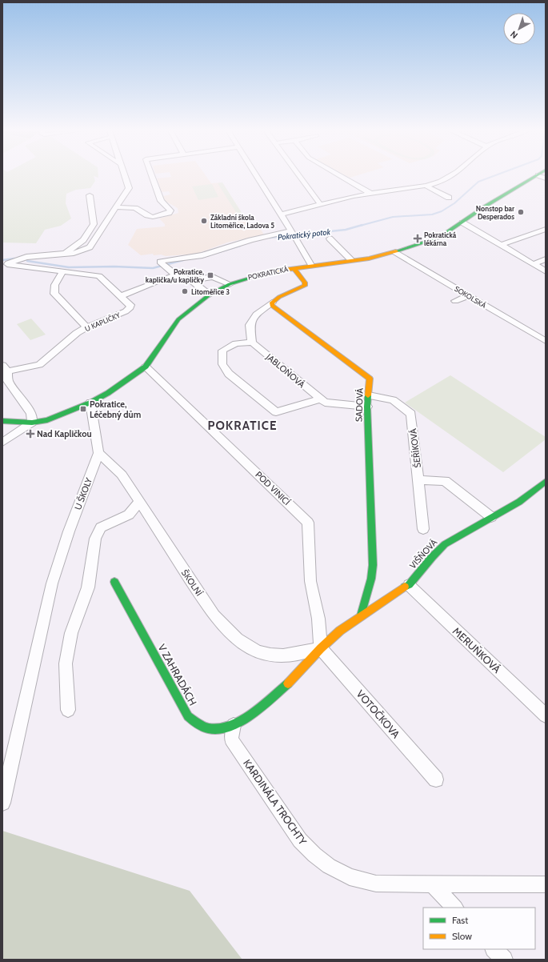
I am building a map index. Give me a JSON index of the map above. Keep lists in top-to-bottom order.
{
  "streets": {
    "street": [
      "POKRATICKÁ",
      "SOKOLSKÁ",
      "U KAPLIČKY",
      "JABLOŇOVÁ",
      "SADOVÁ",
      "ŠEŘÍKOVÁ",
      "POD VINICÍ",
      "U ŠKOLY",
      "VIŠŇOVÁ",
      "ŠKOLNÍ",
      "MERUŇKOVÁ",
      "V ZAHRADÁCH",
      "VOTOČKOVA",
      "KARDINÁLA TROCHTY"
    ]
  },
  "crossings": [
    ["POKRATICKÁ", "SOKOLSKÁ"],
    ["POKRATICKÁ", "POD VINICÍ"],
    ["POKRATICKÁ", "U ŠKOLY"],
    ["JABLOŇOVÁ", "SADOVÁ"],
    ["SADOVÁ", "ŠEŘÍKOVÁ"],
    ["SADOVÁ", "VIŠŇOVÁ"],
    ["POD VINICÍ", "VIŠŇOVÁ"],
    ["POD VINICÍ", "ŠKOLNÍ"],
    ["POD VINICÍ", "V ZAHRADÁCH"],
    ["POD VINICÍ", "VOTOČKOVA"],
    ["U ŠKOLY", "ŠKOLNÍ"],
    ["VIŠŇOVÁ", "ŠKOLNÍ"],
    ["VIŠŇOVÁ", "MERUŇKOVÁ"],
    ["VIŠŇOVÁ", "V ZAHRADÁCH"],
    ["VIŠŇOVÁ", "VOTOČKOVA"],
    ["ŠKOLNÍ", "V ZAHRADÁCH"],
    ["ŠKOLNÍ", "VOTOČKOVA"],
    ["V ZAHRADÁCH", "VOTOČKOVA"],
    ["V ZAHRADÁCH", "KARDINÁLA TROCHTY"]
  ],
  "districts": ["POKRATICE"],
  "water": ["Pokratický potok"],
  "places": {
    "other": ["Nonstop bar Desperados", "Základní škola Litoměřice, Ladova 5", "Litoměřice 3"],
    "health": ["Pokratická lékárna", "Nad Kapličkou"],
    "transit": ["Pokratice, kaplička/u kapličky", "Pokratice, Léčebný dům"]
  },
  "legend": ["Fast", "Slow"],
  "north": "bottom left"
}
